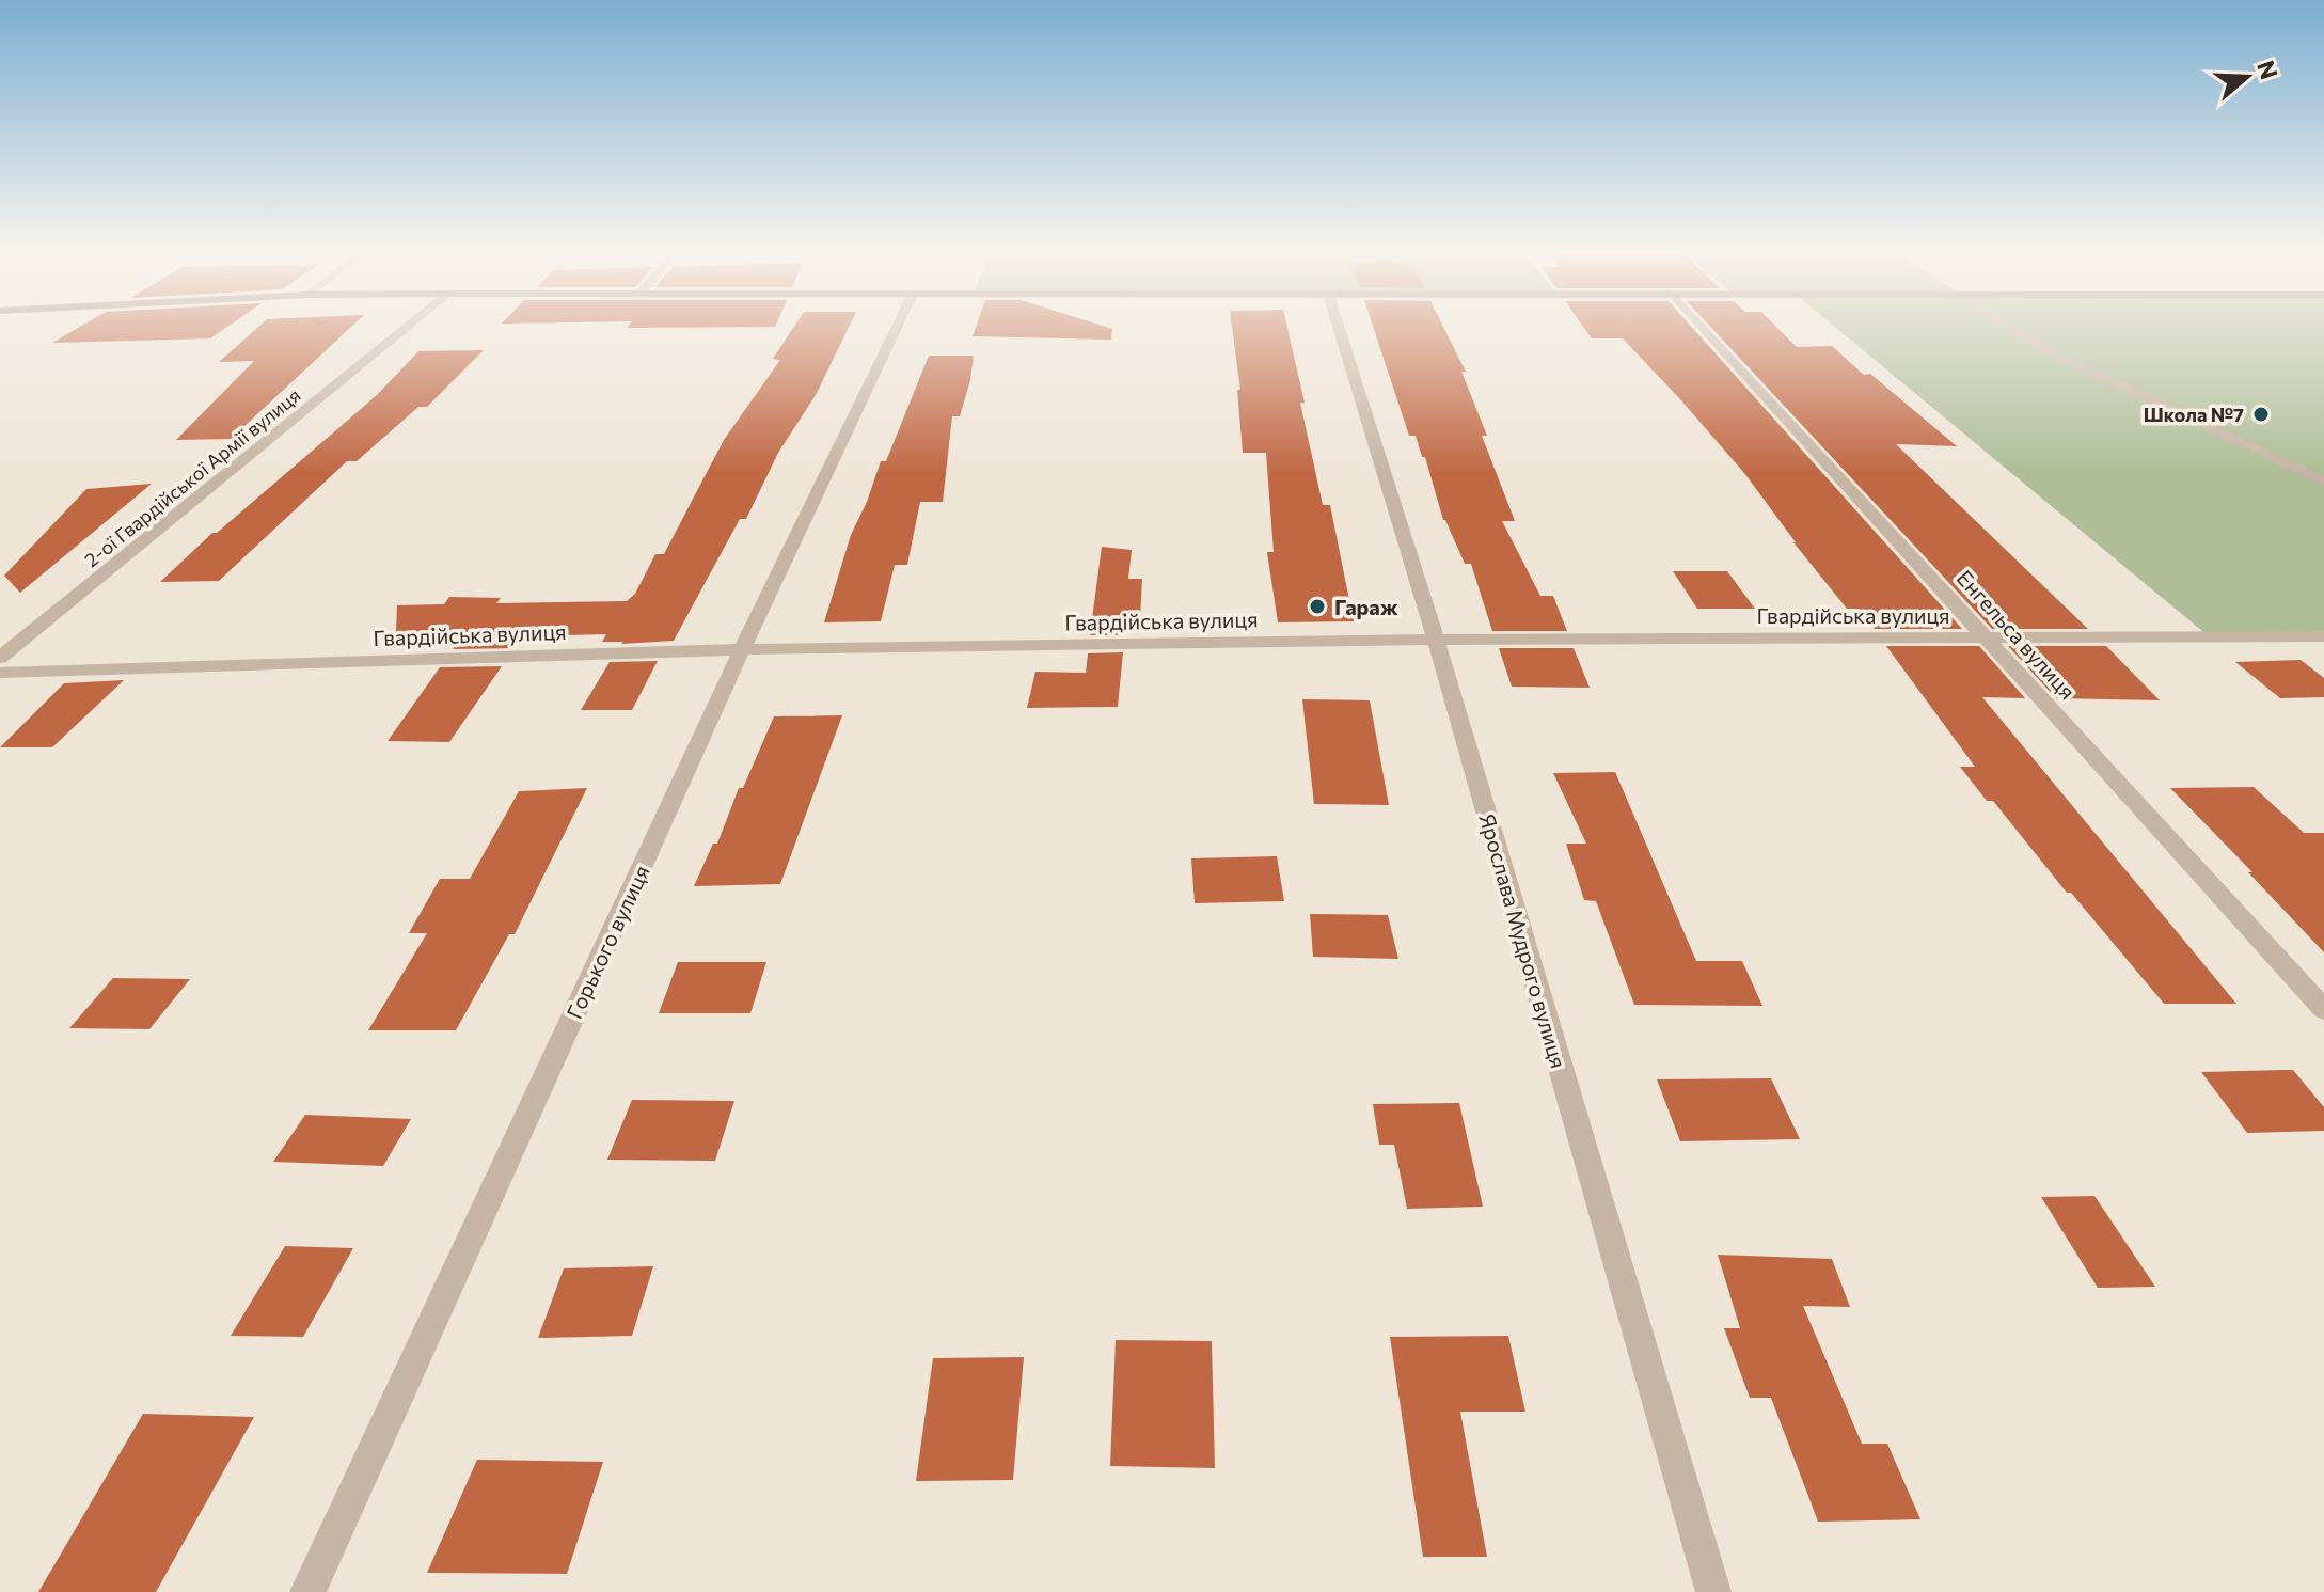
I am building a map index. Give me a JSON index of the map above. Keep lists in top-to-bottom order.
{
  "streets": {
    "street": [
      "2-ої Гвардійської Армії вулиця",
      "Гвардійська вулиця",
      "Енгельса вулиця",
      "Ярослава Мудрого вулиця",
      "Горького вулиця"
    ]
  },
  "crossings": [
    ["Гвардійська вулиця", "Енгельса вулиця"],
    ["Гвардійська вулиця", "Ярослава Мудрого вулиця"],
    ["Гвардійська вулиця", "Горького вулиця"]
  ],
  "places": ["Школа №7", "Гараж"],
  "north": "right"
}
